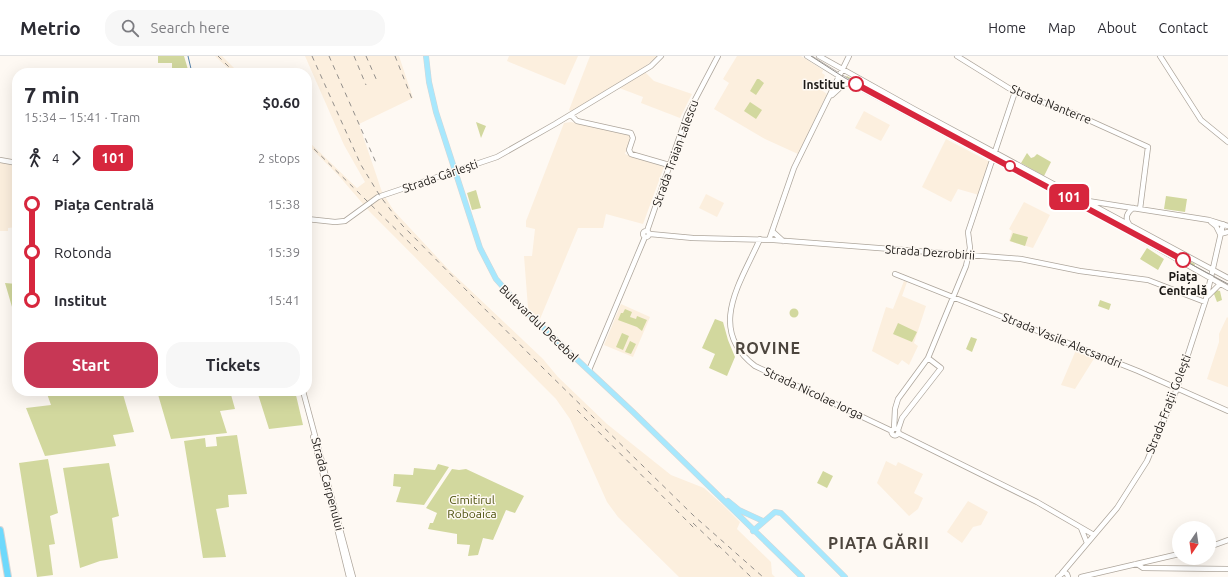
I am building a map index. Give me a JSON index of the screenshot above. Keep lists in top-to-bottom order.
{
  "streets": {
    "main road": ["Bulevardul Decebal"],
    "street": [
      "Strada Nanterre",
      "Strada Traian Lalescu",
      "Strada Gârlești",
      "Strada Dezrobirii",
      "Strada Vasile Alecsandri",
      "Strada Nicolae Iorga",
      "Strada Frații Golești",
      "Strada Carpenului"
    ]
  },
  "crossings": [
    ["Strada Traian Lalescu", "Strada Dezrobirii"],
    ["Strada Traian Lalescu", "Bulevardul Decebal"],
    ["Strada Gârlești", "Bulevardul Decebal"],
    ["Strada Dezrobirii", "Strada Nicolae Iorga"],
    ["Strada Dezrobirii", "Strada Frații Golești"],
    ["Strada Vasile Alecsandri", "Strada Frații Golești"],
    ["Strada Nicolae Iorga", "Strada Frații Golești"]
  ],
  "districts": ["ROVINE", "PIAȚA GĂRII"],
  "parks": ["Cimitirul Roboaica"],
  "places": ["Institut", "Piața Centrală"],
  "lines": ["tram line 101"],
  "north": "bottom",
  "page": {
    "header": "Metrio",
    "search": "Search here",
    "nav": [
      "Home",
      "Map",
      "About",
      "Contact"
    ],
    "on_map": "101",
    "heading": ["7 min", "15:34 – 15:41 · Tram", "$0.60"],
    "legs": ["4", "101", "2 stops"],
    "list": [
      {
        "name": "Piața Centrală",
        "value": "15:38"
      },
      {
        "name": "Rotonda",
        "value": "15:39"
      },
      {
        "name": "Institut",
        "value": "15:41"
      }
    ],
    "buttons": ["Start", "Tickets"]
  }
}
